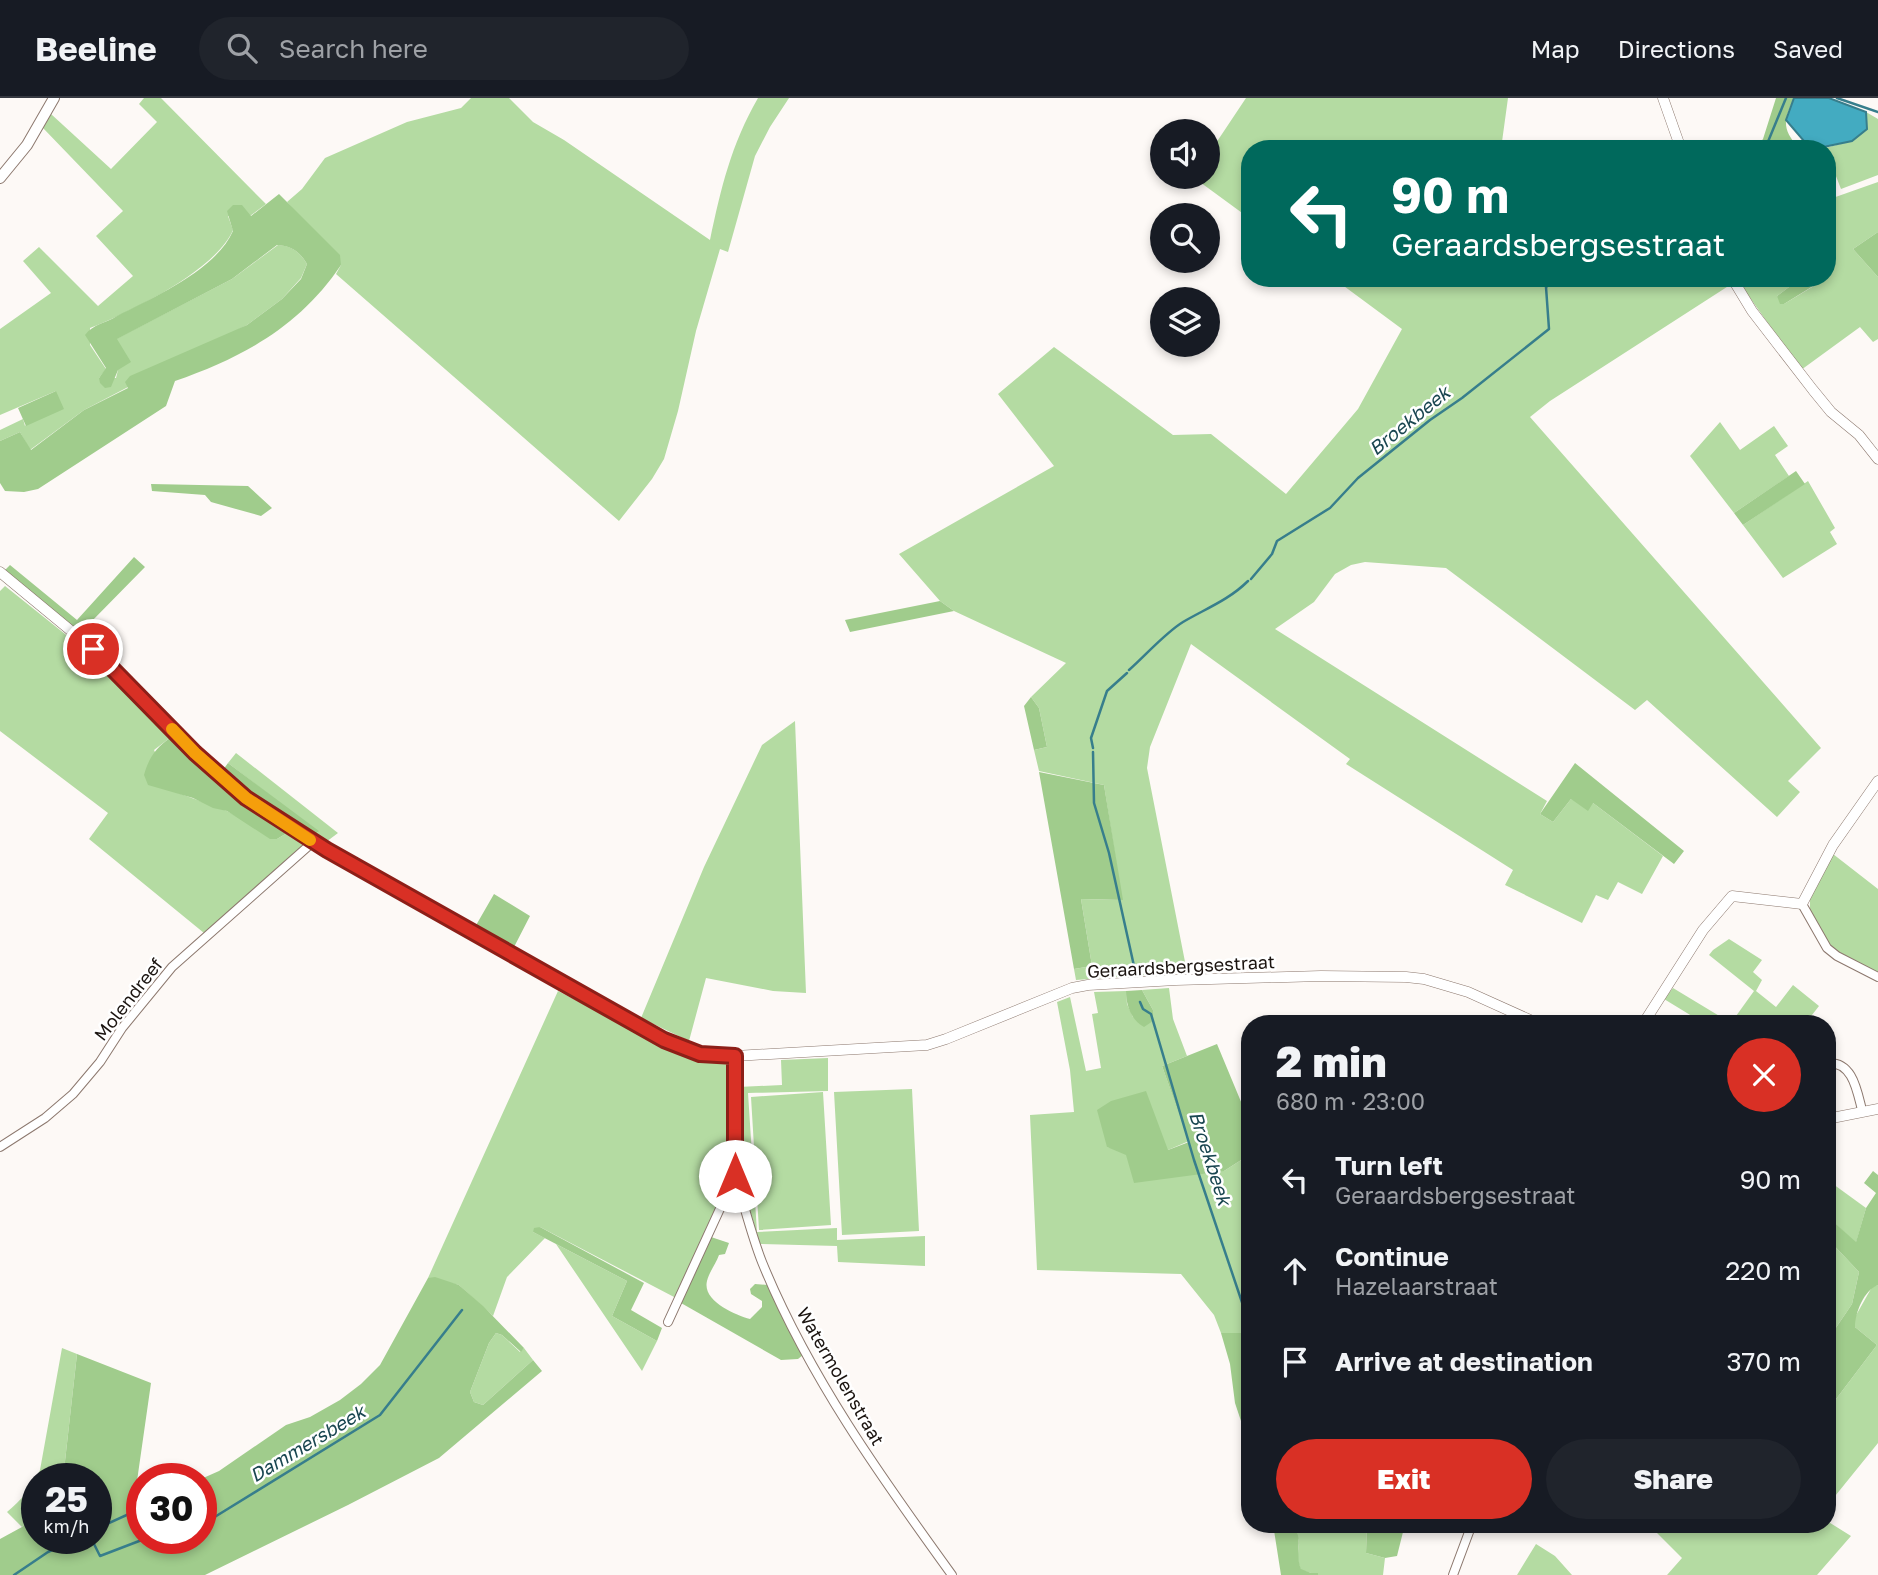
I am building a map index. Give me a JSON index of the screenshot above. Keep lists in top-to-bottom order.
{
  "streets": {
    "street": ["Geraardsbergsestraat", "Molendreef", "Watermolenstraat"]
  },
  "crossings": [
    ["Geraardsbergsestraat", "Molendreef"]
  ],
  "water": ["Broekbeek", "Dammersbeek"],
  "page": {
    "header": "Beeline",
    "search": "Search here",
    "nav": ["Map", "Directions", "Saved"],
    "turn": ["90 m", "Geraardsbergsestraat"],
    "heading": ["2 min", "680 m · 23:00"],
    "list": [
      {
        "name": "Turn left",
        "note": "Geraardsbergsestraat",
        "value": "90 m"
      },
      {
        "name": "Continue",
        "note": "Hazelaarstraat",
        "value": "220 m"
      },
      {
        "name": "Arrive at destination",
        "value": "370 m"
      }
    ],
    "buttons": ["Exit", "Share"],
    "speed": "25 km/h",
    "limit": "30"
  }
}
